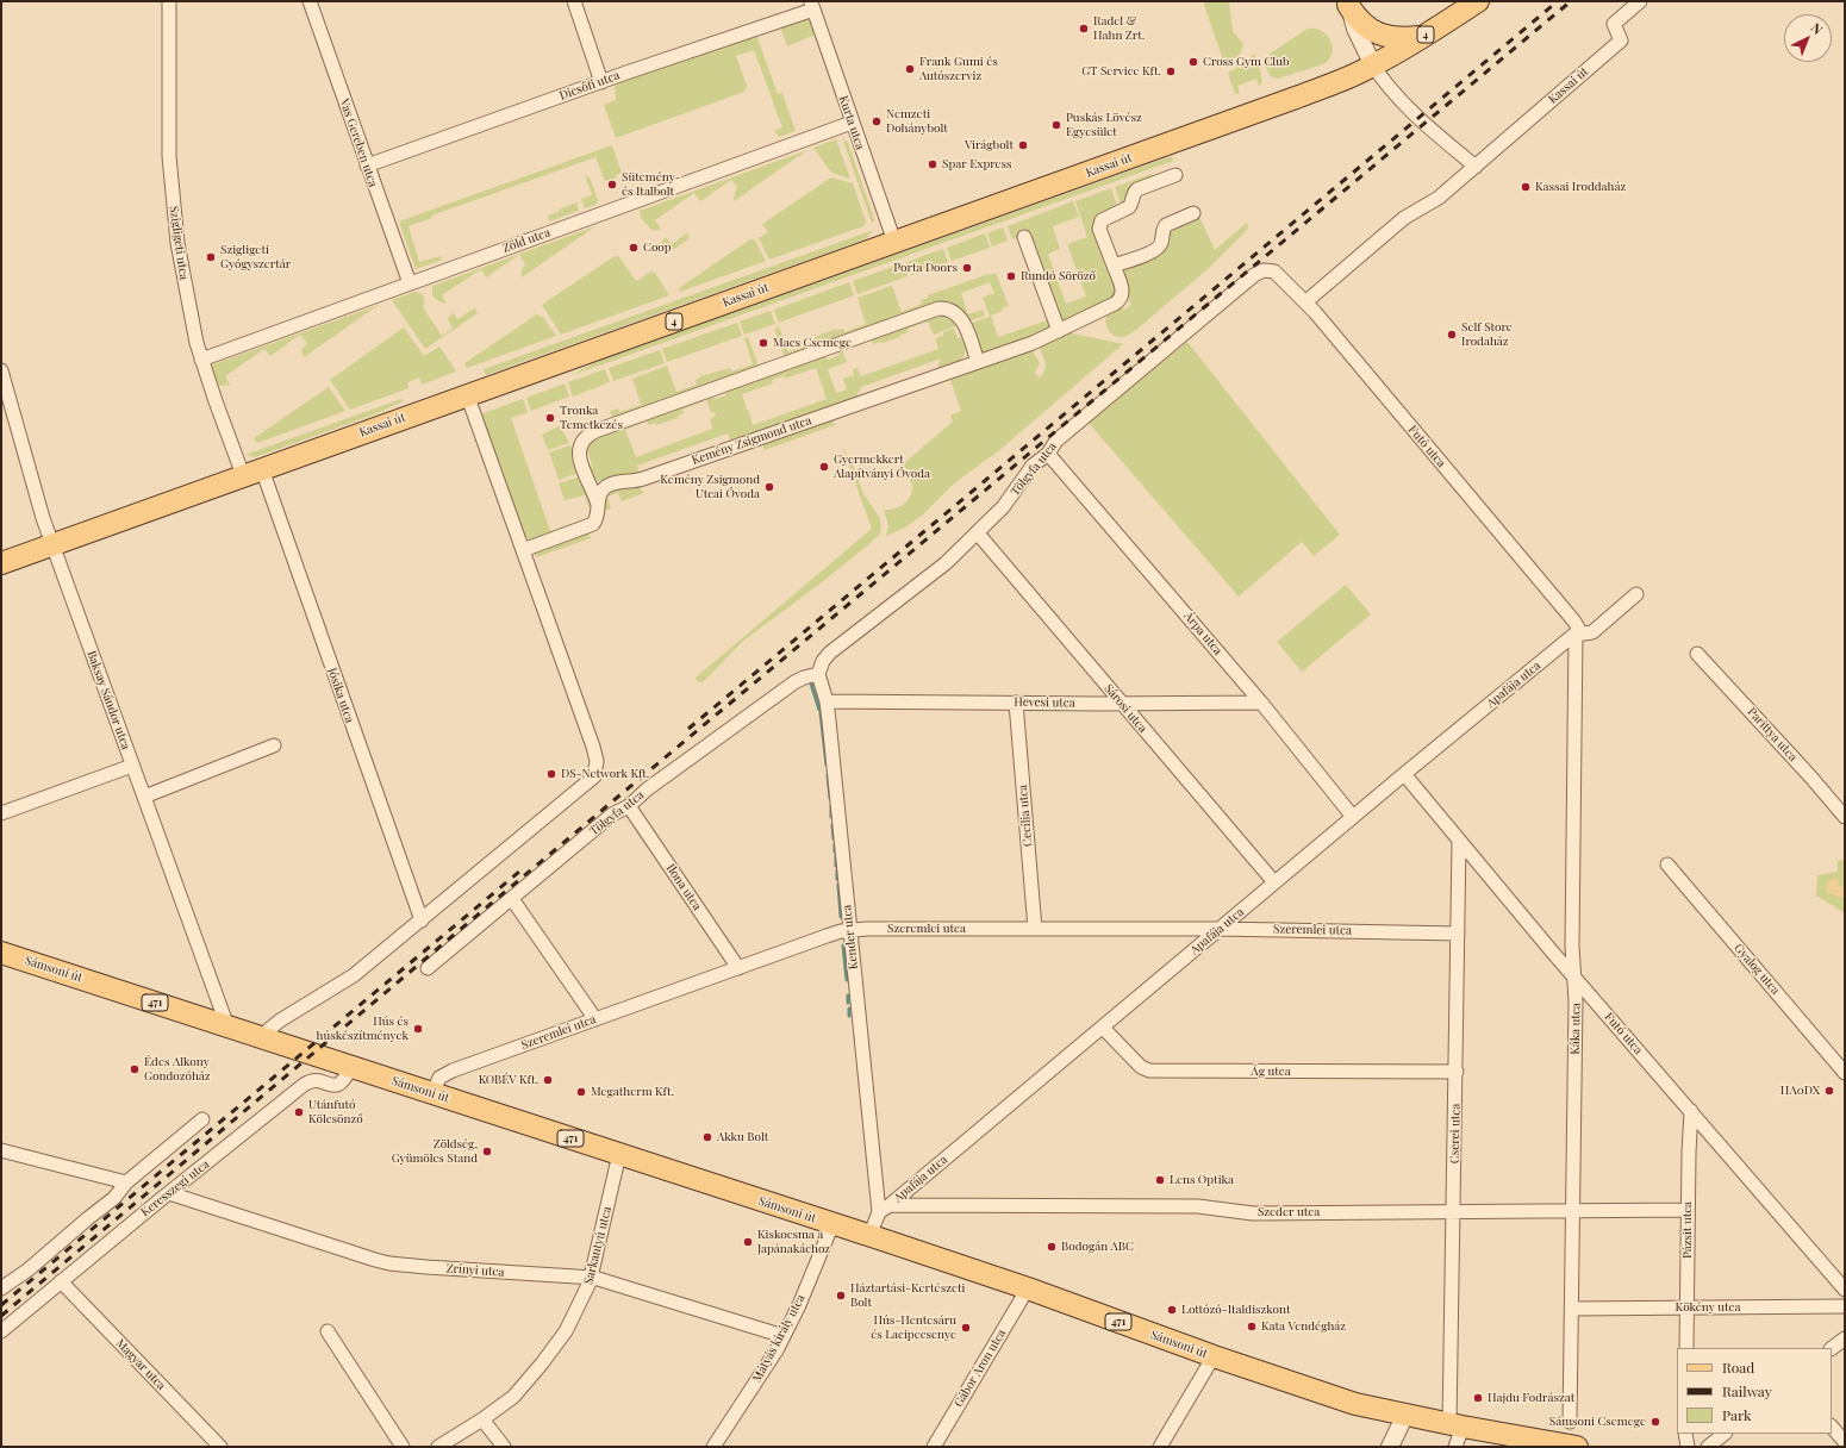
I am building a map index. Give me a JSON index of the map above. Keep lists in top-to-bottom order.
{
  "streets": {
    "main road": [
      "4",
      "Kassai út",
      "Sámsoni út",
      "471"
    ],
    "street": [
      "Dicsőfi utca",
      "Kurta utca",
      "Vas Gereben utca",
      "Zöld utca",
      "Szigligeti utca",
      "Kemény Zsigmond utca",
      "Futó utca",
      "Tölgyfa utca",
      "Árpa utca",
      "Apafája utca",
      "Jósika utca",
      "Baksay Sándor utca",
      "Hevesi utca",
      "Sárosi utca",
      "Parittya utca",
      "Cecília utca",
      "Ilona utca",
      "Szeremlei utca",
      "Kender utca",
      "Gyalog utca",
      "Káka utca",
      "Ág utca",
      "Cserei utca",
      "Keresszegi utca",
      "Szeder utca",
      "Pázsit utca",
      "Sarkantyú utca",
      "Zrínyi utca",
      "Kökény utca",
      "Mátyás király utca",
      "Magyar utca",
      "Gábor Áron utca"
    ]
  },
  "crossings": [
    ["Dicsőfi utca", "Kurta utca"],
    ["Dicsőfi utca", "Vas Gereben utca"],
    ["Kassai út", "Kurta utca"],
    ["Kassai út", "Szigligeti utca"],
    ["Kassai út", "Jósika utca"],
    ["Kassai út", "Baksay Sándor utca"],
    ["Kurta utca", "Zöld utca"],
    ["Vas Gereben utca", "Zöld utca"],
    ["Zöld utca", "Szigligeti utca"],
    ["Szigligeti utca", "Jósika utca"],
    ["Futó utca", "Tölgyfa utca"],
    ["Futó utca", "Apafája utca"],
    ["Futó utca", "Káka utca"],
    ["Futó utca", "Cserei utca"],
    ["Futó utca", "Pázsit utca"],
    ["Tölgyfa utca", "Árpa utca"],
    ["Tölgyfa utca", "Sárosi utca"],
    ["Tölgyfa utca", "Ilona utca"],
    ["Tölgyfa utca", "Kender utca"],
    ["Árpa utca", "Apafája utca"],
    ["Árpa utca", "Hevesi utca"],
    ["Apafája utca", "Sárosi utca"],
    ["Apafája utca", "Szeremlei utca"],
    ["Apafája utca", "Kender utca"],
    ["Apafája utca", "Sámsoni út"],
    ["Apafája utca", "Káka utca"],
    ["Apafája utca", "Ág utca"],
    ["Apafája utca", "Szeder utca"],
    ["Baksay Sándor utca", "Sámsoni út"],
    ["Hevesi utca", "Sárosi utca"],
    ["Hevesi utca", "Cecília utca"],
    ["Hevesi utca", "Kender utca"],
    ["Cecília utca", "Szeremlei utca"],
    ["Ilona utca", "Szeremlei utca"],
    ["Szeremlei utca", "Kender utca"],
    ["Szeremlei utca", "Sámsoni út"],
    ["Szeremlei utca", "Cserei utca"],
    ["Kender utca", "Szeder utca"],
    ["Sámsoni út", "Cserei utca"],
    ["Sámsoni út", "Keresszegi utca"],
    ["Sámsoni út", "Sarkantyú utca"],
    ["Sámsoni út", "Mátyás király utca"],
    ["Sámsoni út", "Gábor Áron utca"],
    ["Káka utca", "Szeder utca"],
    ["Káka utca", "Kökény utca"],
    ["Ág utca", "Cserei utca"],
    ["Cserei utca", "Szeder utca"],
    ["Keresszegi utca", "Zrínyi utca"],
    ["Keresszegi utca", "Magyar utca"],
    ["Szeder utca", "Pázsit utca"],
    ["Pázsit utca", "Kökény utca"],
    ["Sarkantyú utca", "Zrínyi utca"],
    ["Zrínyi utca", "Mátyás király utca"]
  ],
  "places": [
    "Radel & Hahn Zrt.",
    "Cross Gym Club",
    "Frank Gumi és Autószerviz",
    "GT Service Kft.",
    "Nemzeti Dohánybolt",
    "Puskás Lövész Egyesület",
    "Virágbolt",
    "Spar Express",
    "Sütemény- és Italbolt",
    "Kassai Iroddaház",
    "Coop",
    "Szigligeti Gyógyszertár",
    "Porta Doors",
    "Rundó Söröző",
    "Self Store Irodaház",
    "Macs Csemege",
    "Tronka Temetkezés",
    "Gyermekkert Alapítványi Óvoda",
    "Kemény Zsigmond Utcai Óvoda",
    "DS-Network Kft.",
    "Hús és húskészítmények",
    "Édes Alkony Gondozóház",
    "KOBÉV Kft.",
    "HA0DX",
    "Megatherm Kft.",
    "Utánfutó Kölcsönző",
    "Akku Bolt",
    "Zöldség, Gyümölcs Stand",
    "Lens Optika",
    "Kiskocsma a Japánakáchoz",
    "Bodogán ABC",
    "Háztartási-Kertészeti Bolt",
    "Lottózó-Italdiszkont",
    "Kata Vendégház",
    "Hús-Hentesáru és Lacipecsenye",
    "Hajdu Fodrászat",
    "Sámsoni Csemege"
  ],
  "legend": ["Road", "Railway", "Park"],
  "north": "top right"
}
